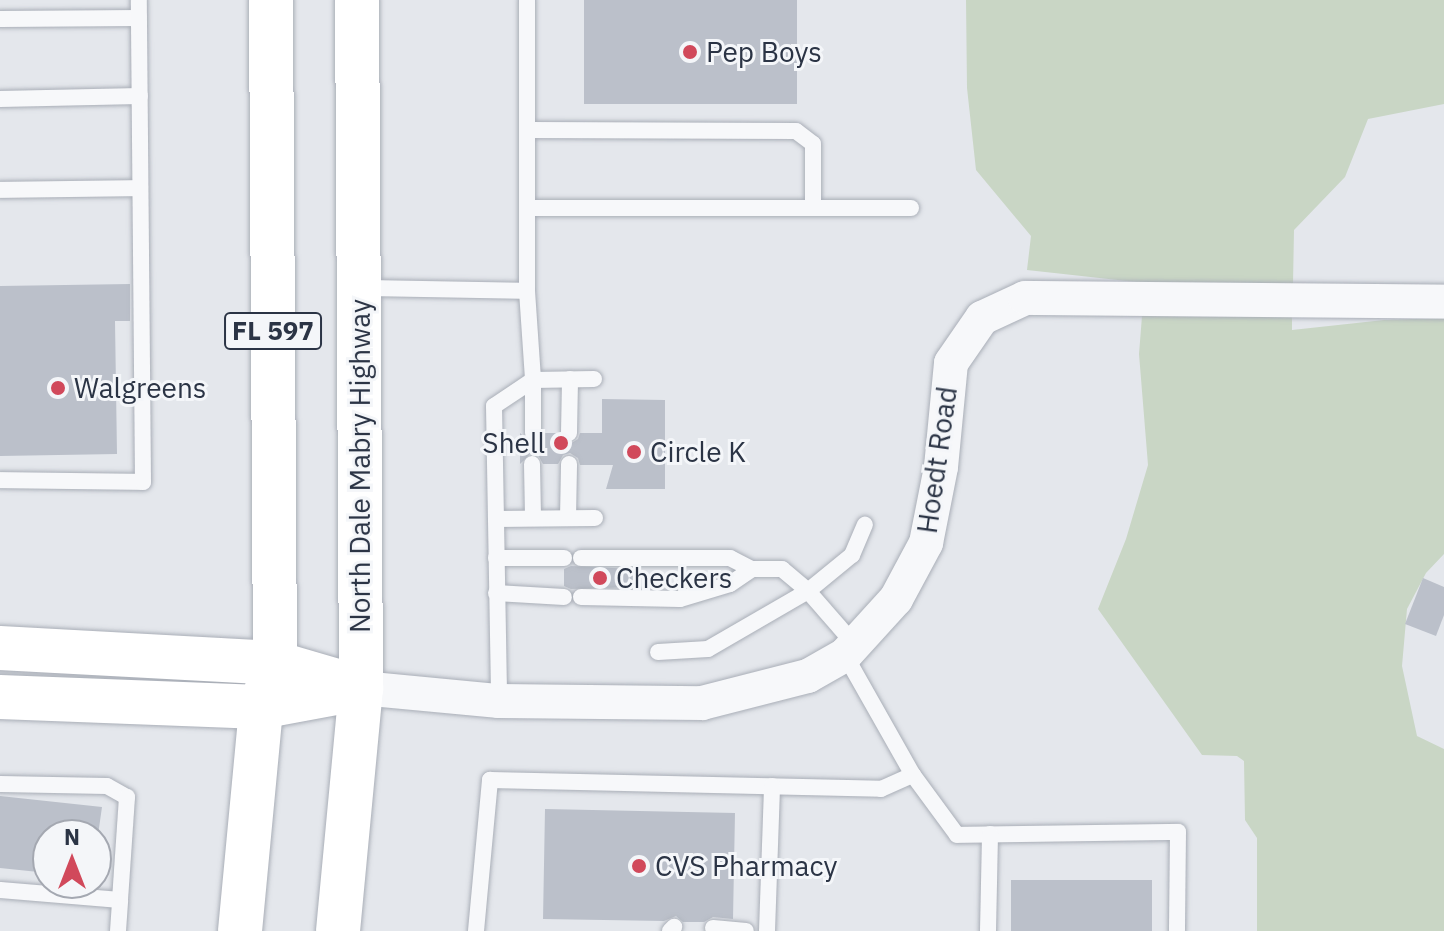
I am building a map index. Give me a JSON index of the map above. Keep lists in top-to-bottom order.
{
  "streets": {
    "main road": ["FL 597", "North Dale Mabry Highway"],
    "street": ["Hoedt Road"]
  },
  "crossings": [
    ["Hoedt Road", "North Dale Mabry Highway"]
  ],
  "places": [
    "Pep Boys",
    "Walgreens",
    "Shell",
    "Circle K",
    "Checkers",
    "CVS Pharmacy"
  ],
  "north": "top"
}
